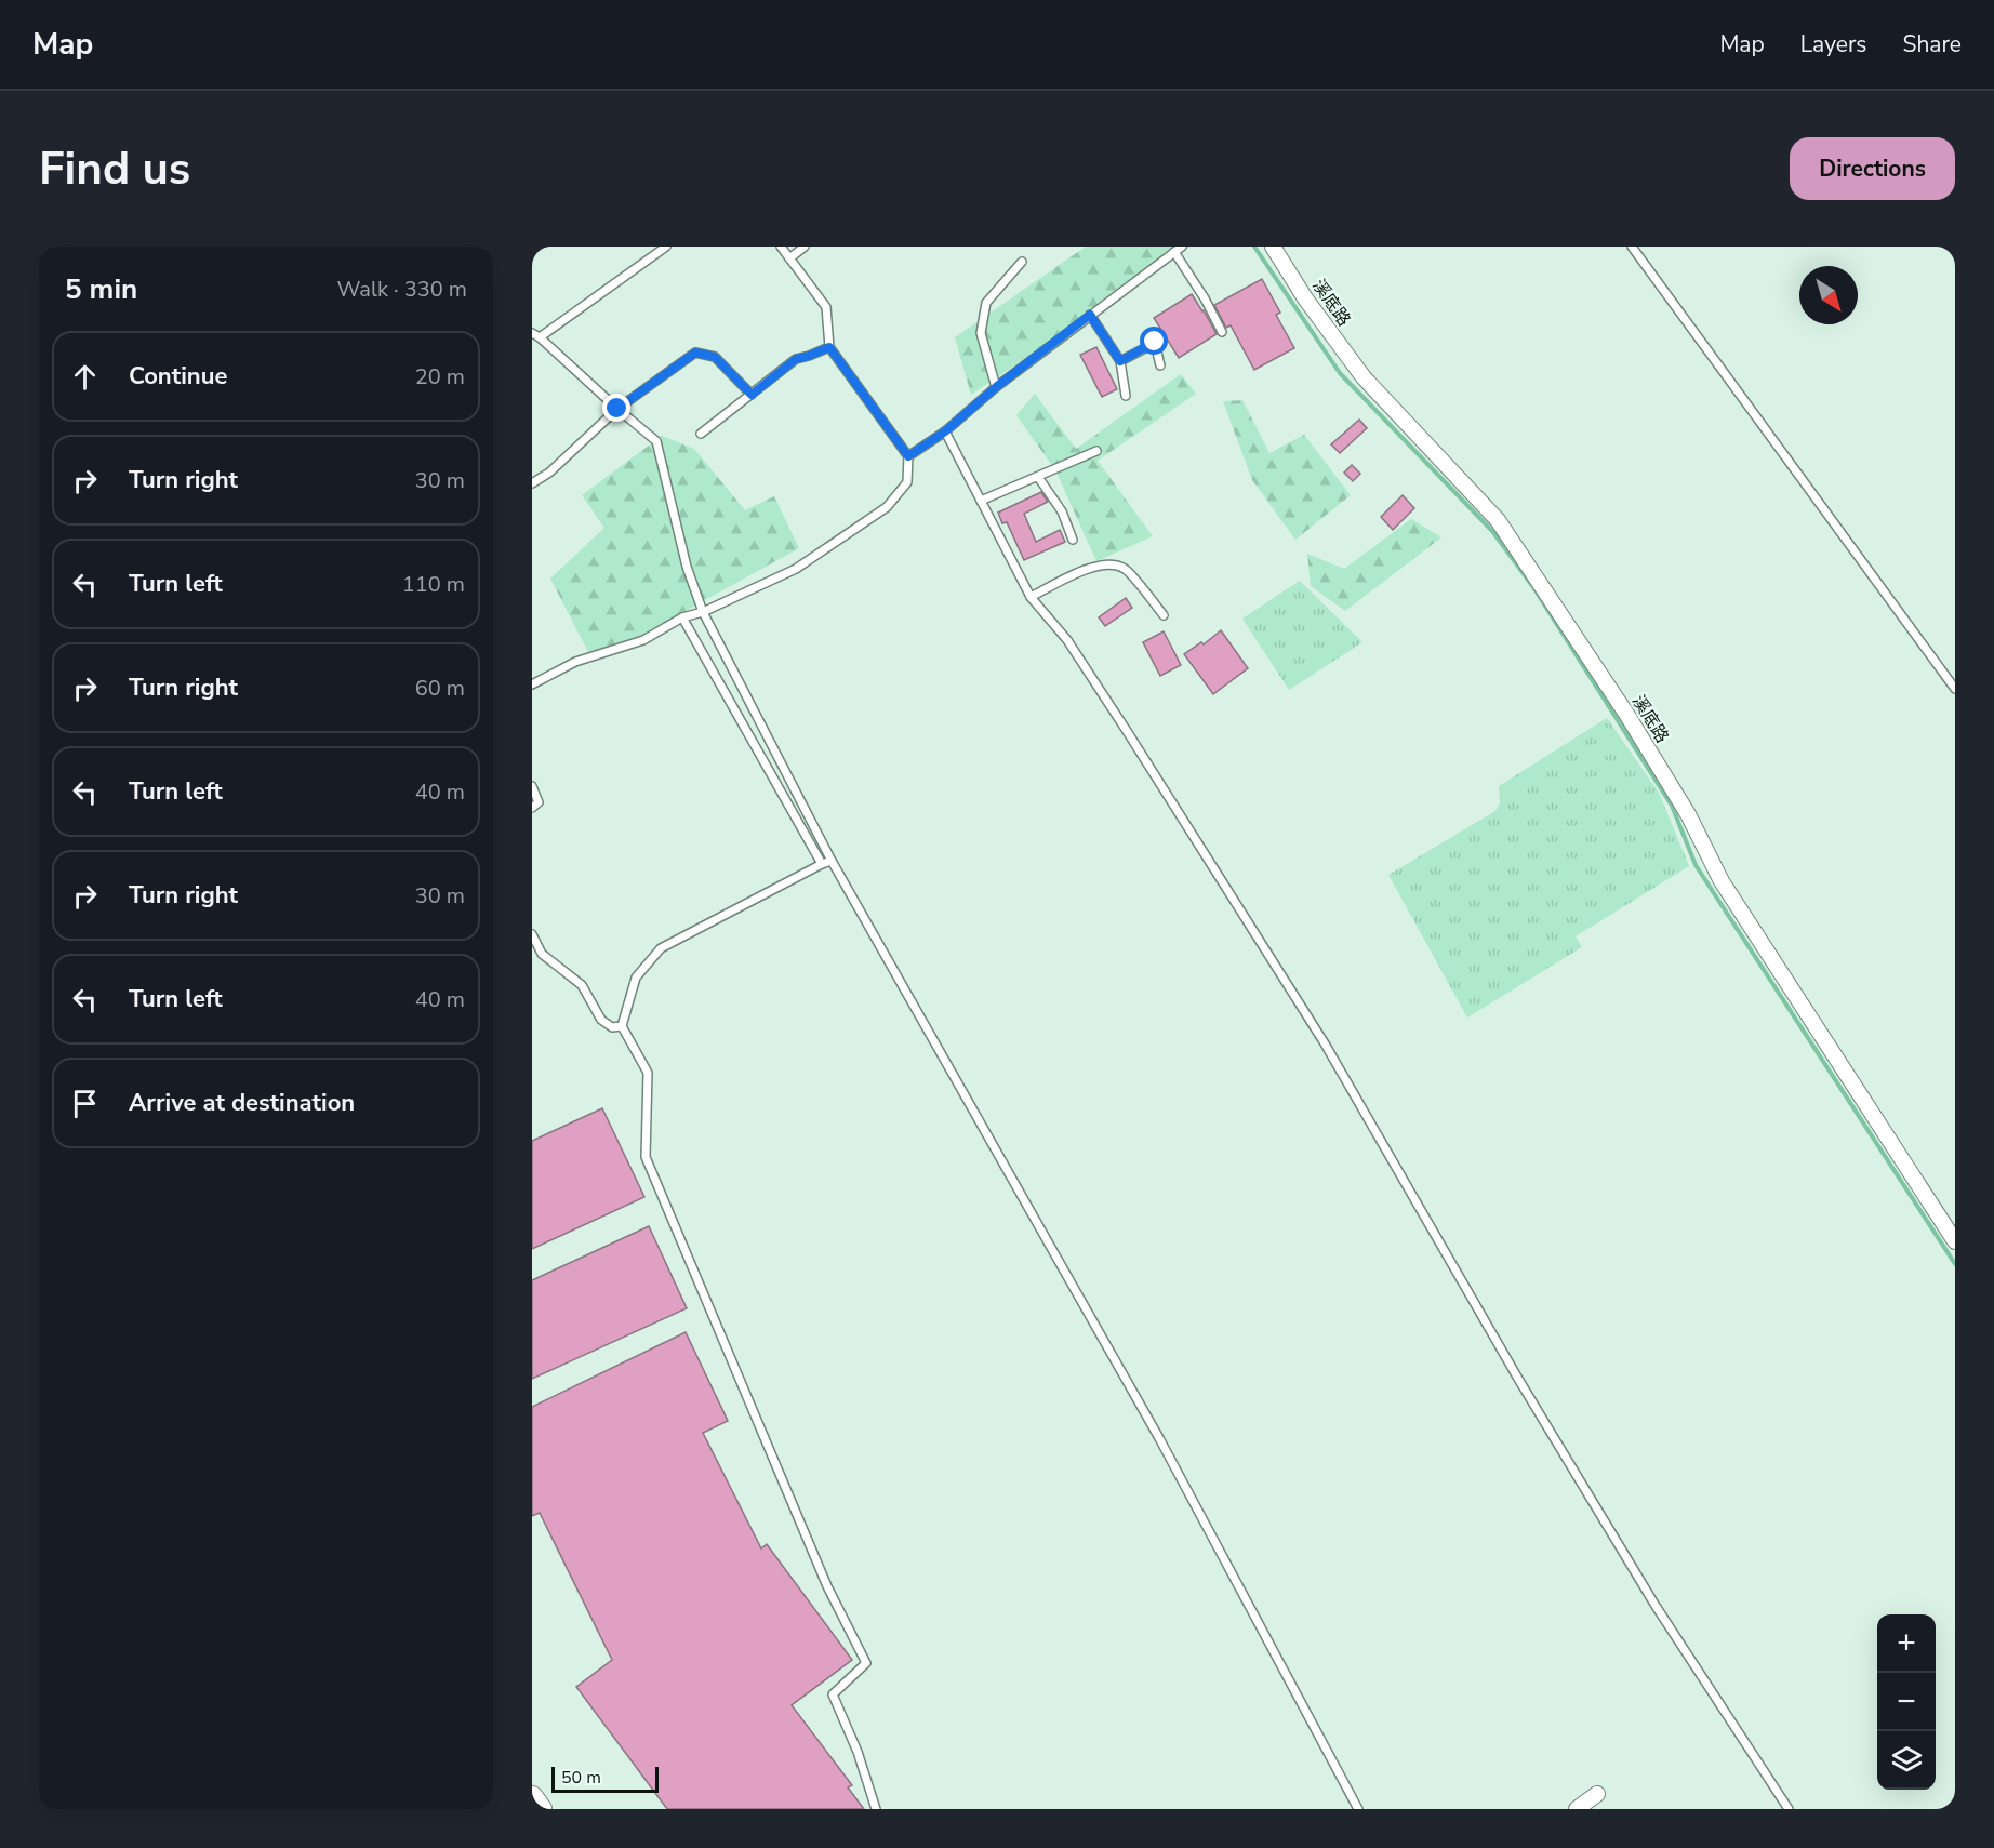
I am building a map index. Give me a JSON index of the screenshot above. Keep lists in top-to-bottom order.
{
  "streets": {
    "street": ["溪底路"]
  },
  "scale_bar": "50 m",
  "north": "bottom right",
  "page": {
    "header": "Map",
    "nav": ["Map", "Layers", "Share"],
    "buttons": "Directions",
    "title": "Find us",
    "heading": ["5 min", "Walk · 330 m"],
    "list": [
      ["Continue", "20 m"],
      ["Turn right", "30 m"],
      ["Turn left", "110 m"],
      ["Turn right", "60 m"],
      ["Turn left", "40 m"],
      ["Turn right", "30 m"],
      ["Turn left", "40 m"],
      "Arrive at destination"
    ],
    "map_buttons": ["+", "−"],
    "scale": "50 m"
  }
}
